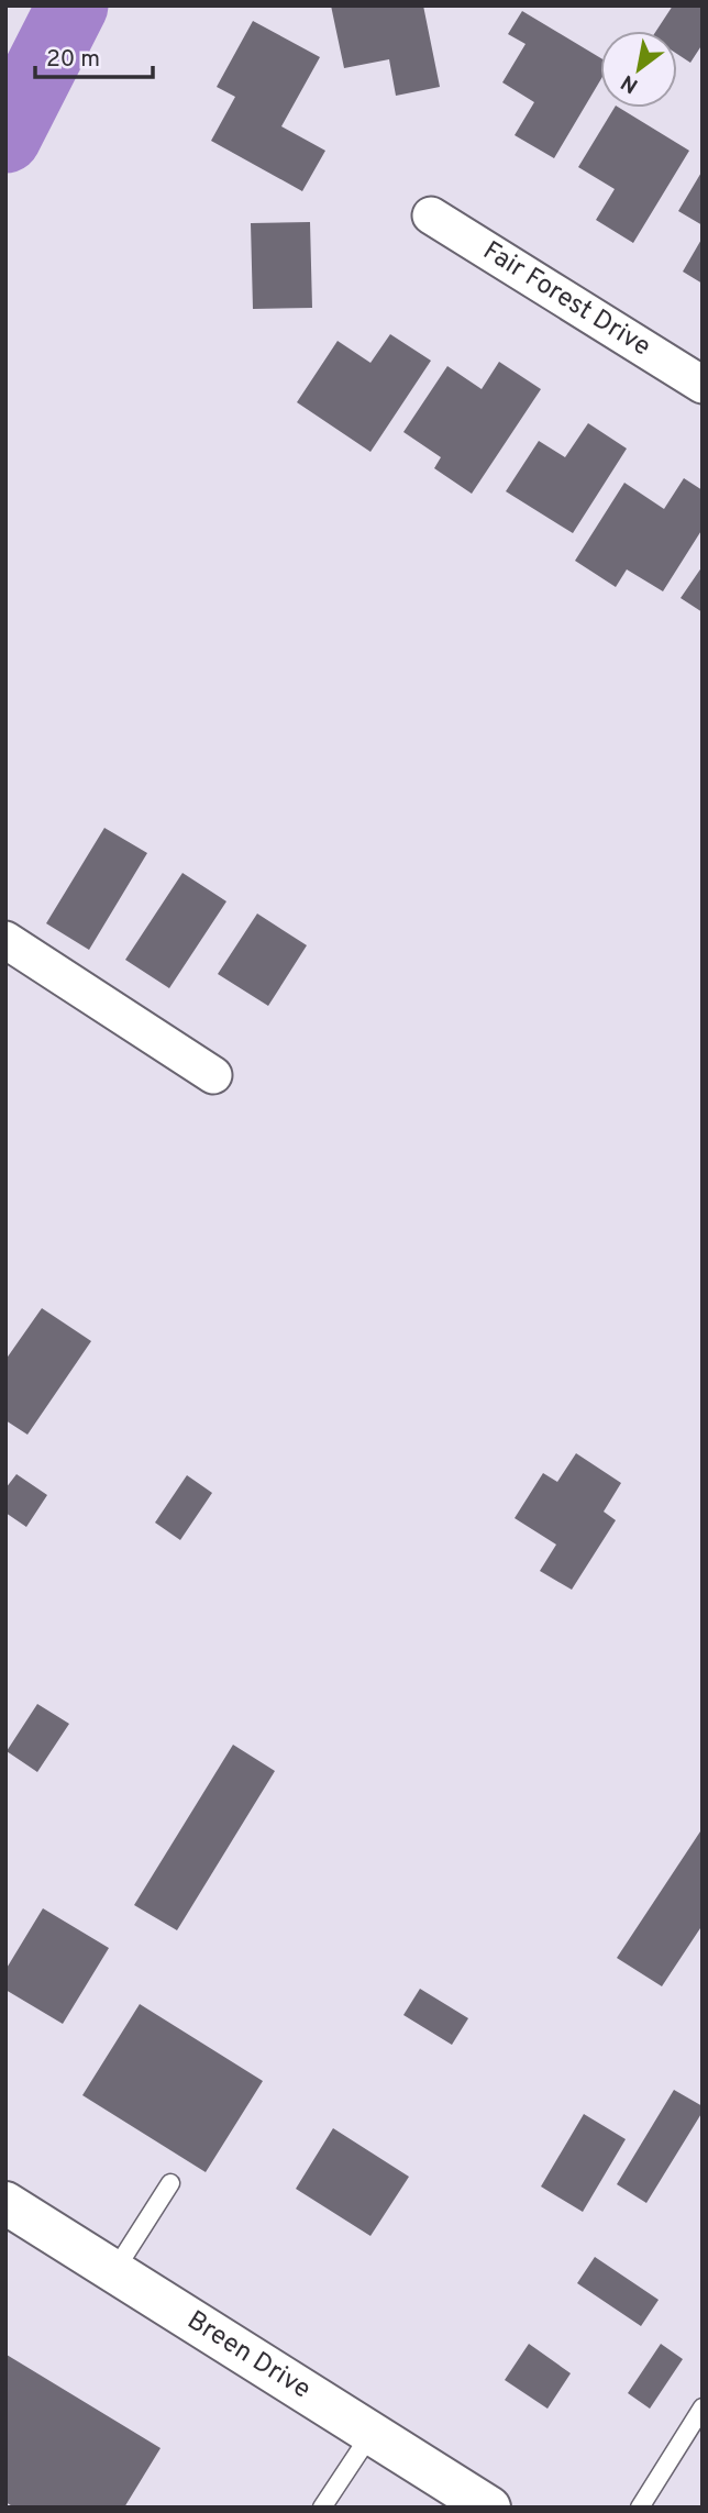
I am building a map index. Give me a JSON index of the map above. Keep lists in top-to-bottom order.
{
  "streets": {
    "street": ["Fair Forest Drive", "Breen Drive"]
  },
  "scale_bar": "20 m",
  "north": "bottom left"
}
